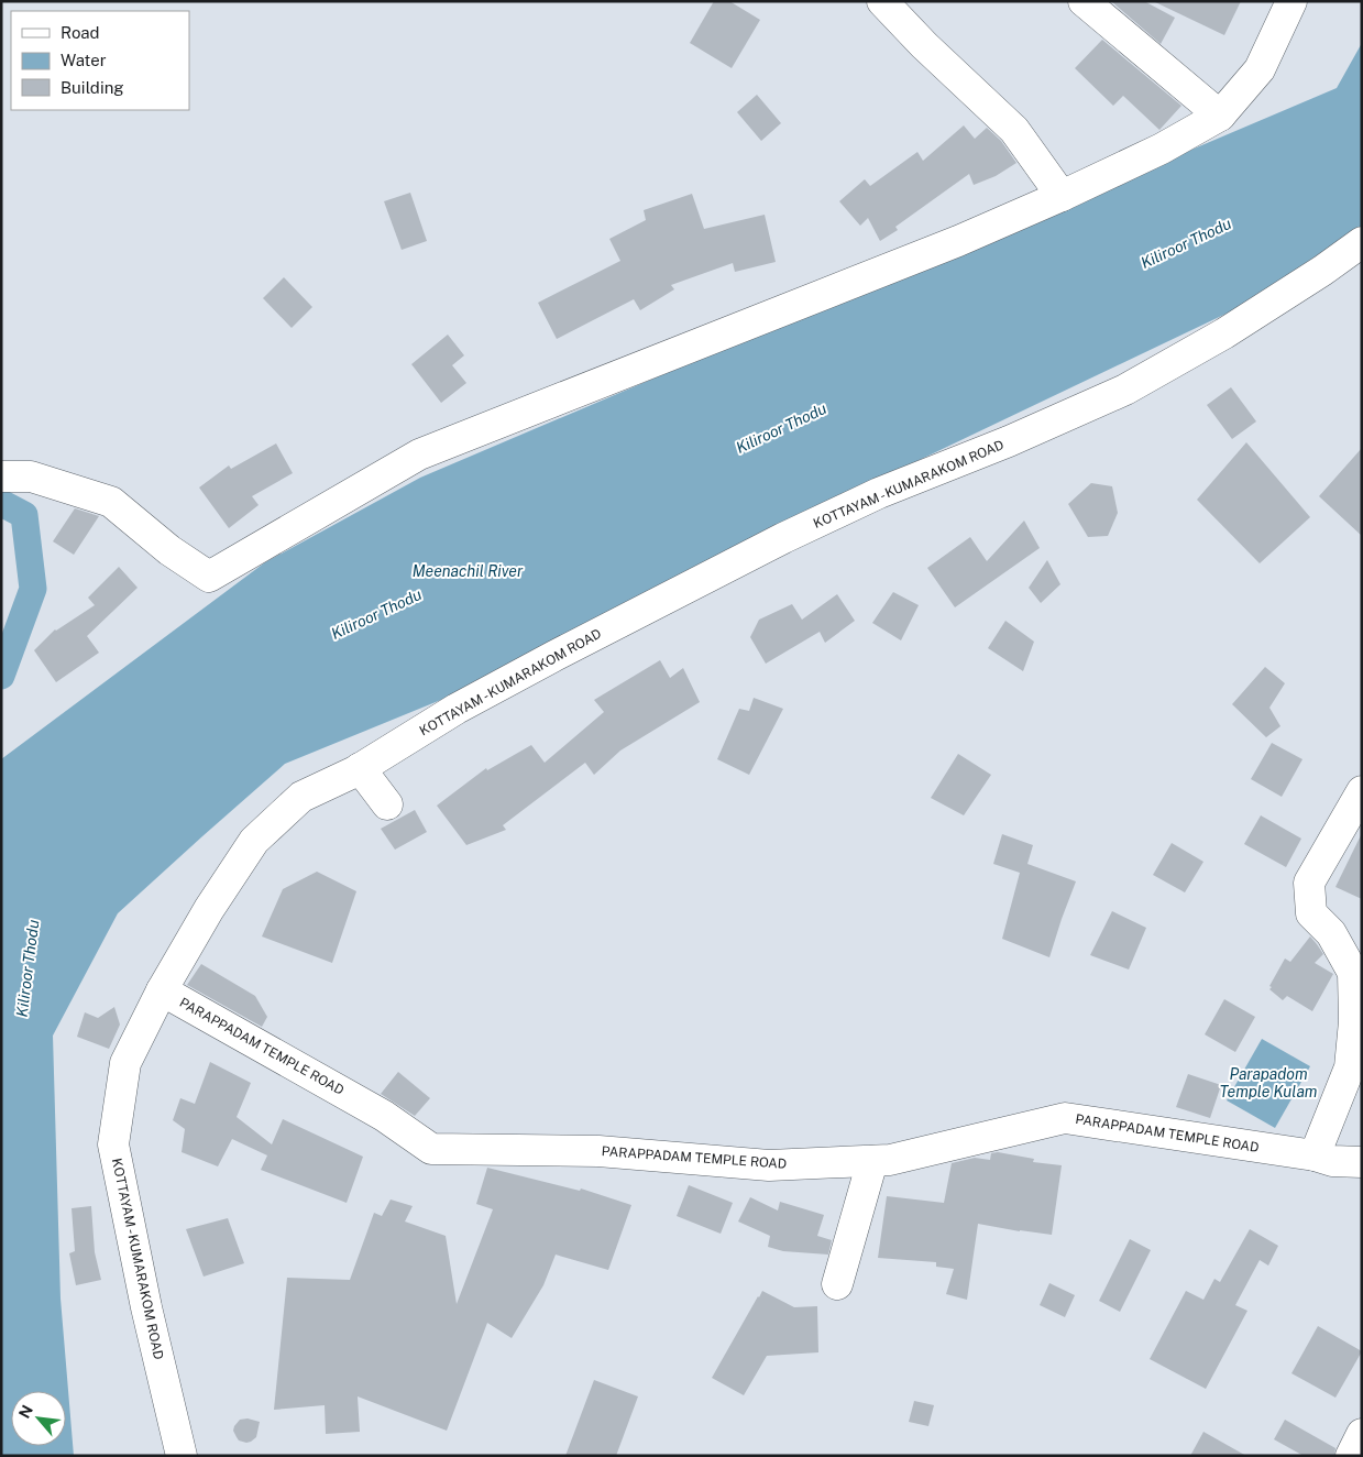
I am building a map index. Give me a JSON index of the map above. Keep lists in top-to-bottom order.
{
  "streets": {
    "street": ["KOTTAYAM - KUMARAKOM ROAD", "PARAPPADAM TEMPLE ROAD"]
  },
  "crossings": [
    ["KOTTAYAM - KUMARAKOM ROAD", "PARAPPADAM TEMPLE ROAD"]
  ],
  "water": ["Kiliroor Thodu", "Meenachil River", "Parapadom Temple Kulam"],
  "legend": ["Road", "Water", "Building"],
  "north": "top left"
}
